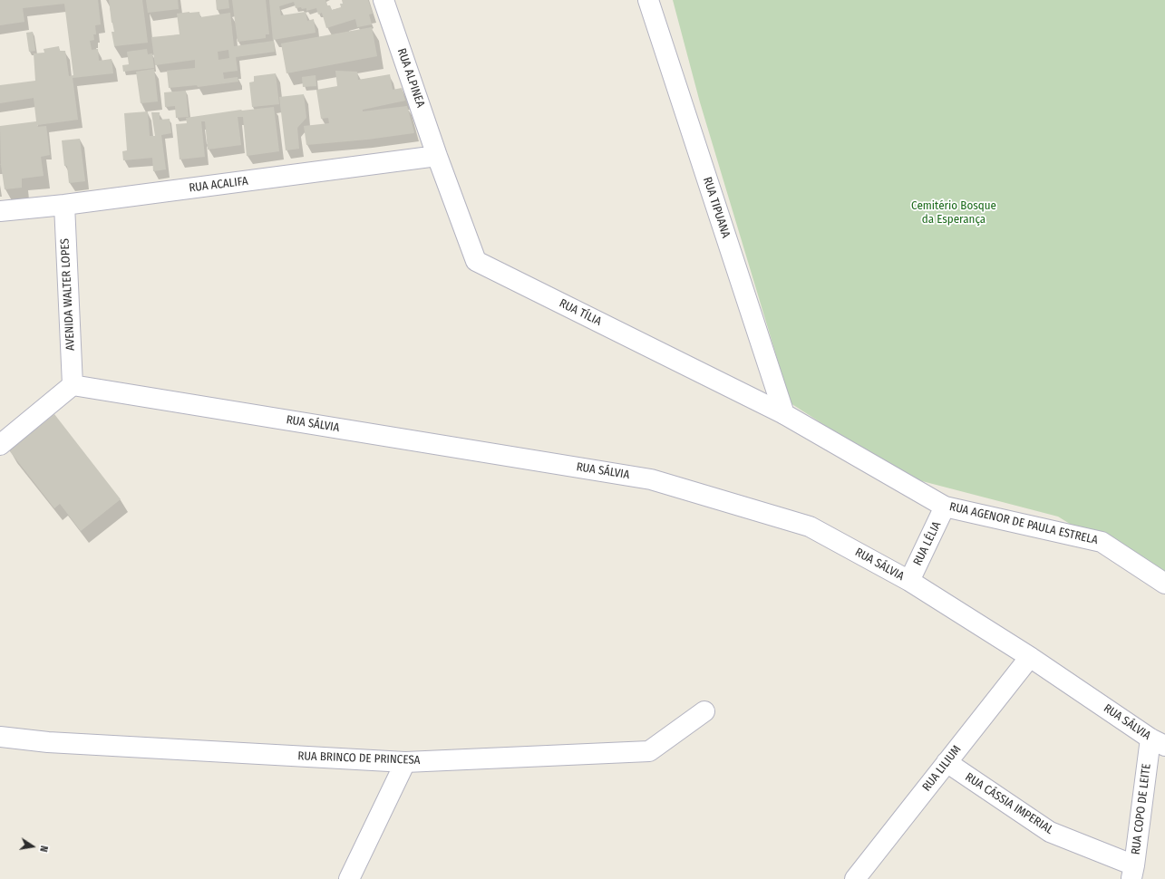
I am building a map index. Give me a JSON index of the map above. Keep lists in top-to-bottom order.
{
  "streets": {
    "street": [
      "RUA ALPINEA",
      "RUA ACALIFA",
      "RUA TIPUANA",
      "AVENIDA WALTER LOPES",
      "RUA TÍLIA",
      "RUA SÁLVIA",
      "RUA AGENOR DE PAULA ESTRELA",
      "RUA LÉLIA",
      "RUA BRINCO DE PRINCESA",
      "RUA LILIUM",
      "RUA CÁSSIA IMPERIAL",
      "RUA COPO DE LEITE"
    ]
  },
  "crossings": [
    ["RUA ALPINEA", "RUA ACALIFA"],
    ["RUA ALPINEA", "RUA TÍLIA"],
    ["RUA ACALIFA", "AVENIDA WALTER LOPES"],
    ["RUA ACALIFA", "RUA TÍLIA"],
    ["RUA TIPUANA", "RUA TÍLIA"],
    ["RUA TIPUANA", "RUA AGENOR DE PAULA ESTRELA"],
    ["AVENIDA WALTER LOPES", "RUA SÁLVIA"],
    ["RUA TÍLIA", "RUA AGENOR DE PAULA ESTRELA"],
    ["RUA SÁLVIA", "RUA LÉLIA"],
    ["RUA SÁLVIA", "RUA LILIUM"],
    ["RUA SÁLVIA", "RUA COPO DE LEITE"],
    ["RUA AGENOR DE PAULA ESTRELA", "RUA LÉLIA"],
    ["RUA LILIUM", "RUA CÁSSIA IMPERIAL"],
    ["RUA CÁSSIA IMPERIAL", "RUA COPO DE LEITE"]
  ],
  "parks": ["Cemitério Bosque da Esperança"],
  "north": "right"
}
